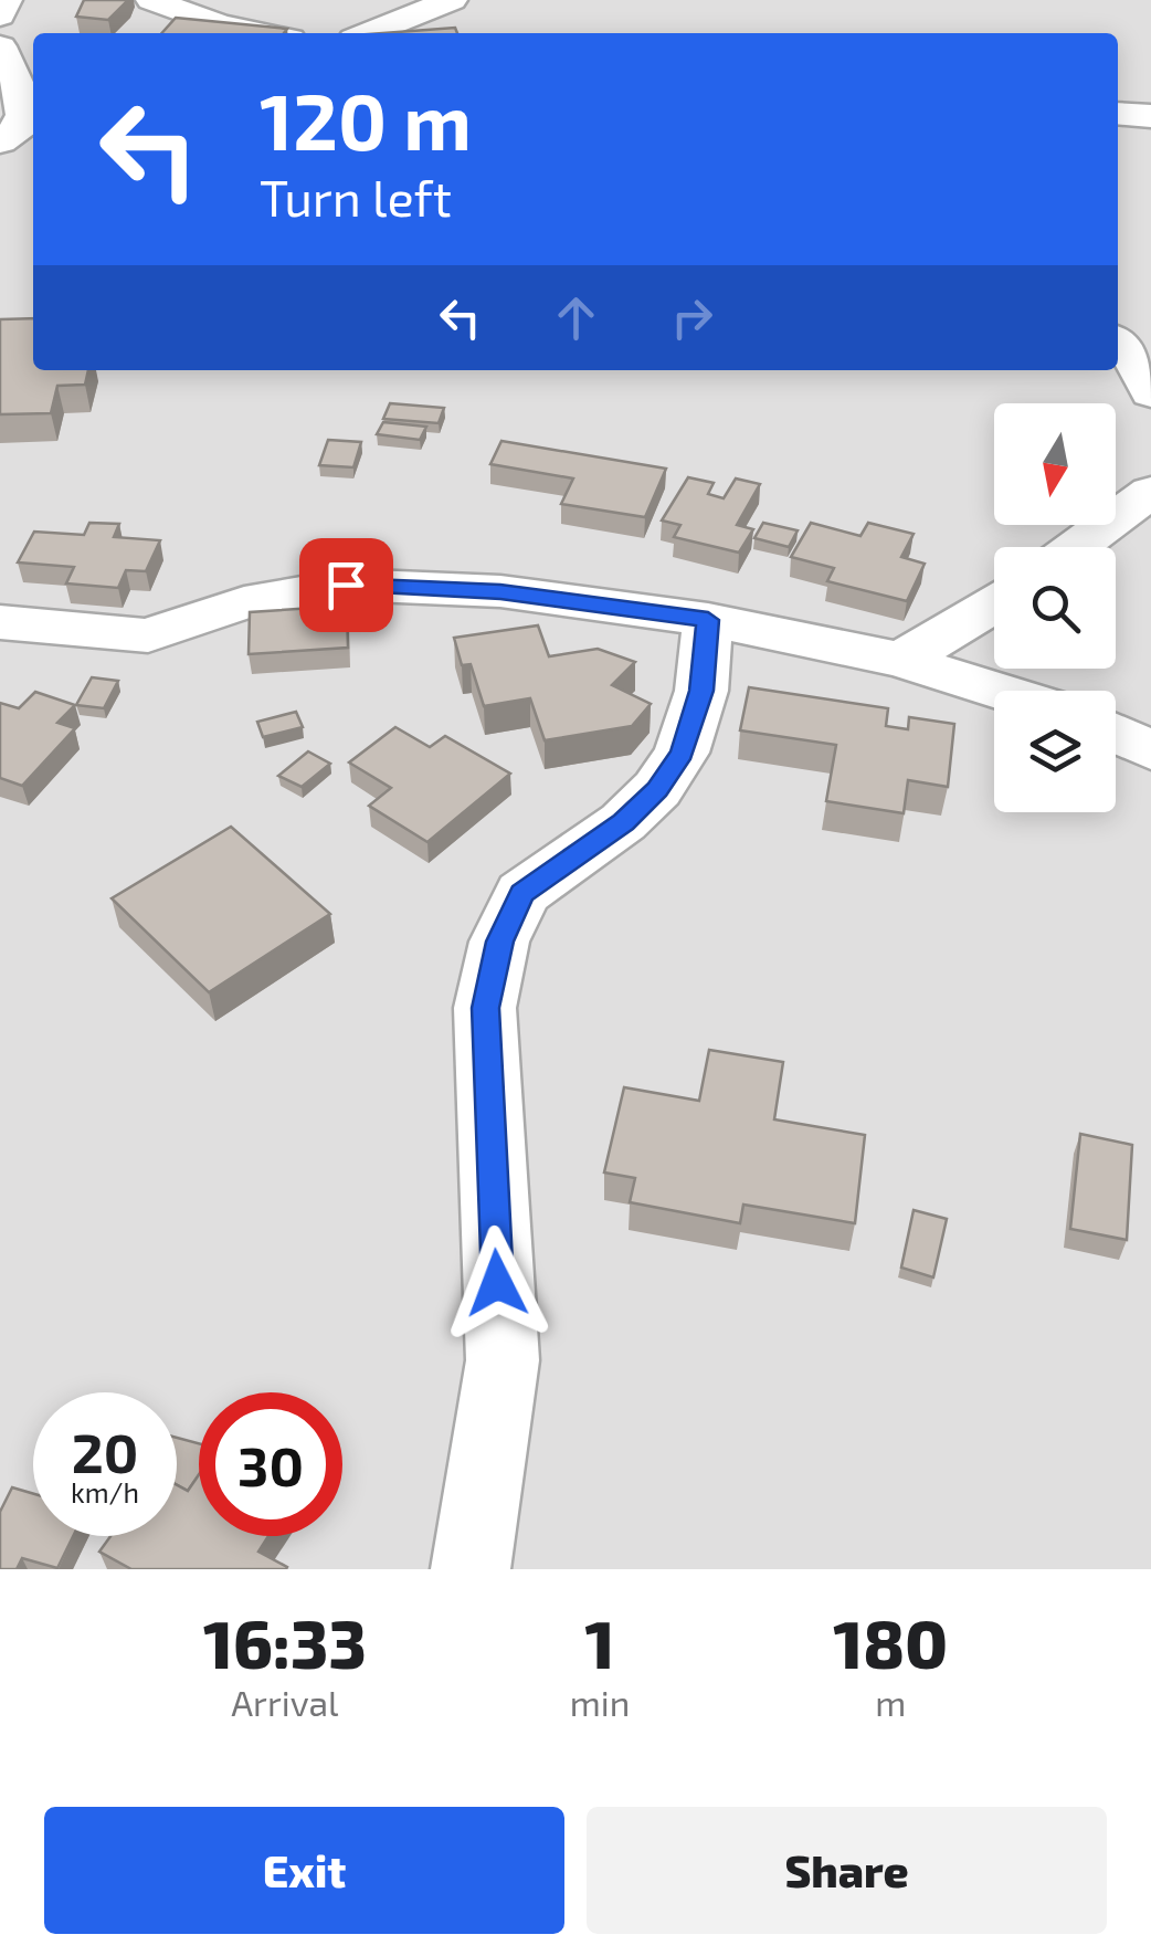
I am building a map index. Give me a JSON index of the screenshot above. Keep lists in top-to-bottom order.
{
  "north": "bottom",
  "page": {
    "turn": ["120 m", "Turn left"],
    "speed": "20 km/h",
    "limit": "30",
    "eta": [
      "16:33",
      "Arrival",
      "1",
      "min",
      "180",
      "m"
    ],
    "buttons": ["Exit", "Share"]
  }
}
